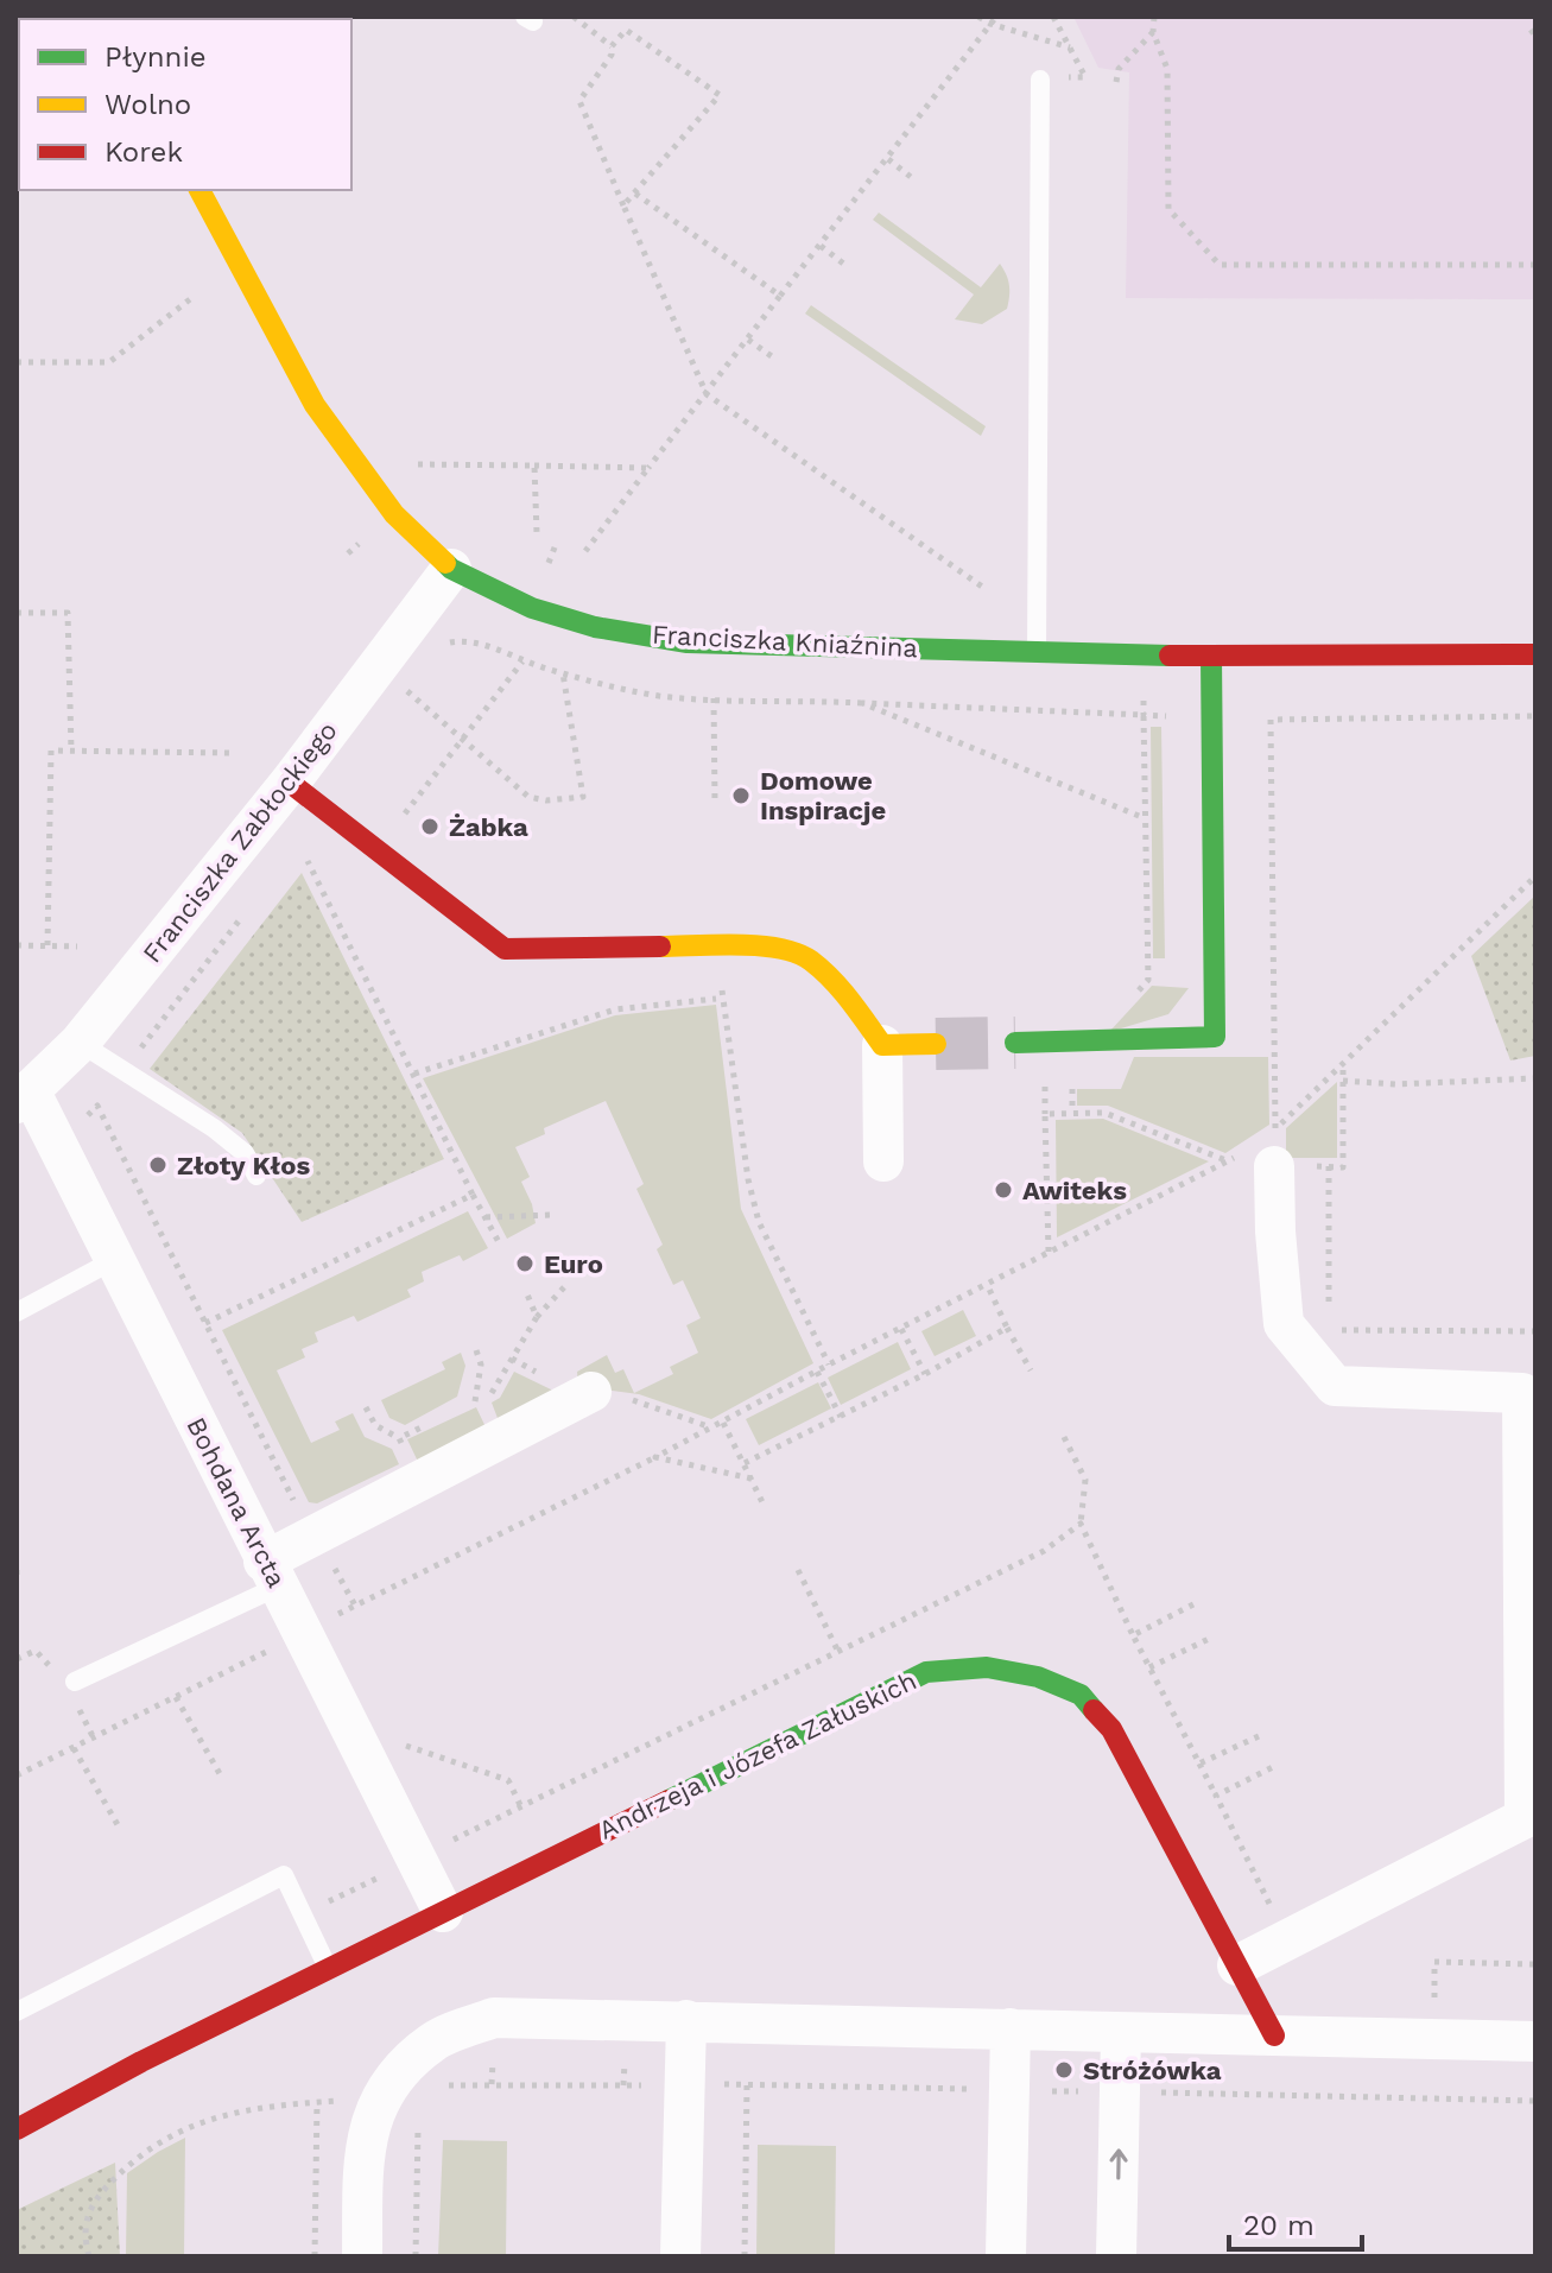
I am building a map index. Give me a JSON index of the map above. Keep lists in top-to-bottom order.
{
  "streets": {
    "street": [
      "Franciszka Kniaźnina",
      "Franciszka Zabłockiego",
      "Bohdana Arcta",
      "Andrzeja i Józefa Załuskich"
    ]
  },
  "crossings": [
    ["Franciszka Kniaźnina", "Franciszka Zabłockiego"],
    ["Franciszka Zabłockiego", "Bohdana Arcta"],
    ["Bohdana Arcta", "Andrzeja i Józefa Załuskich"]
  ],
  "places": [
    "Domowe Inspiracje",
    "Żabka",
    "Złoty Kłos",
    "Awiteks",
    "Euro",
    "Stróżówka"
  ],
  "legend": ["Płynnie", "Wolno", "Korek"],
  "scale_bar": "20 m"
}
